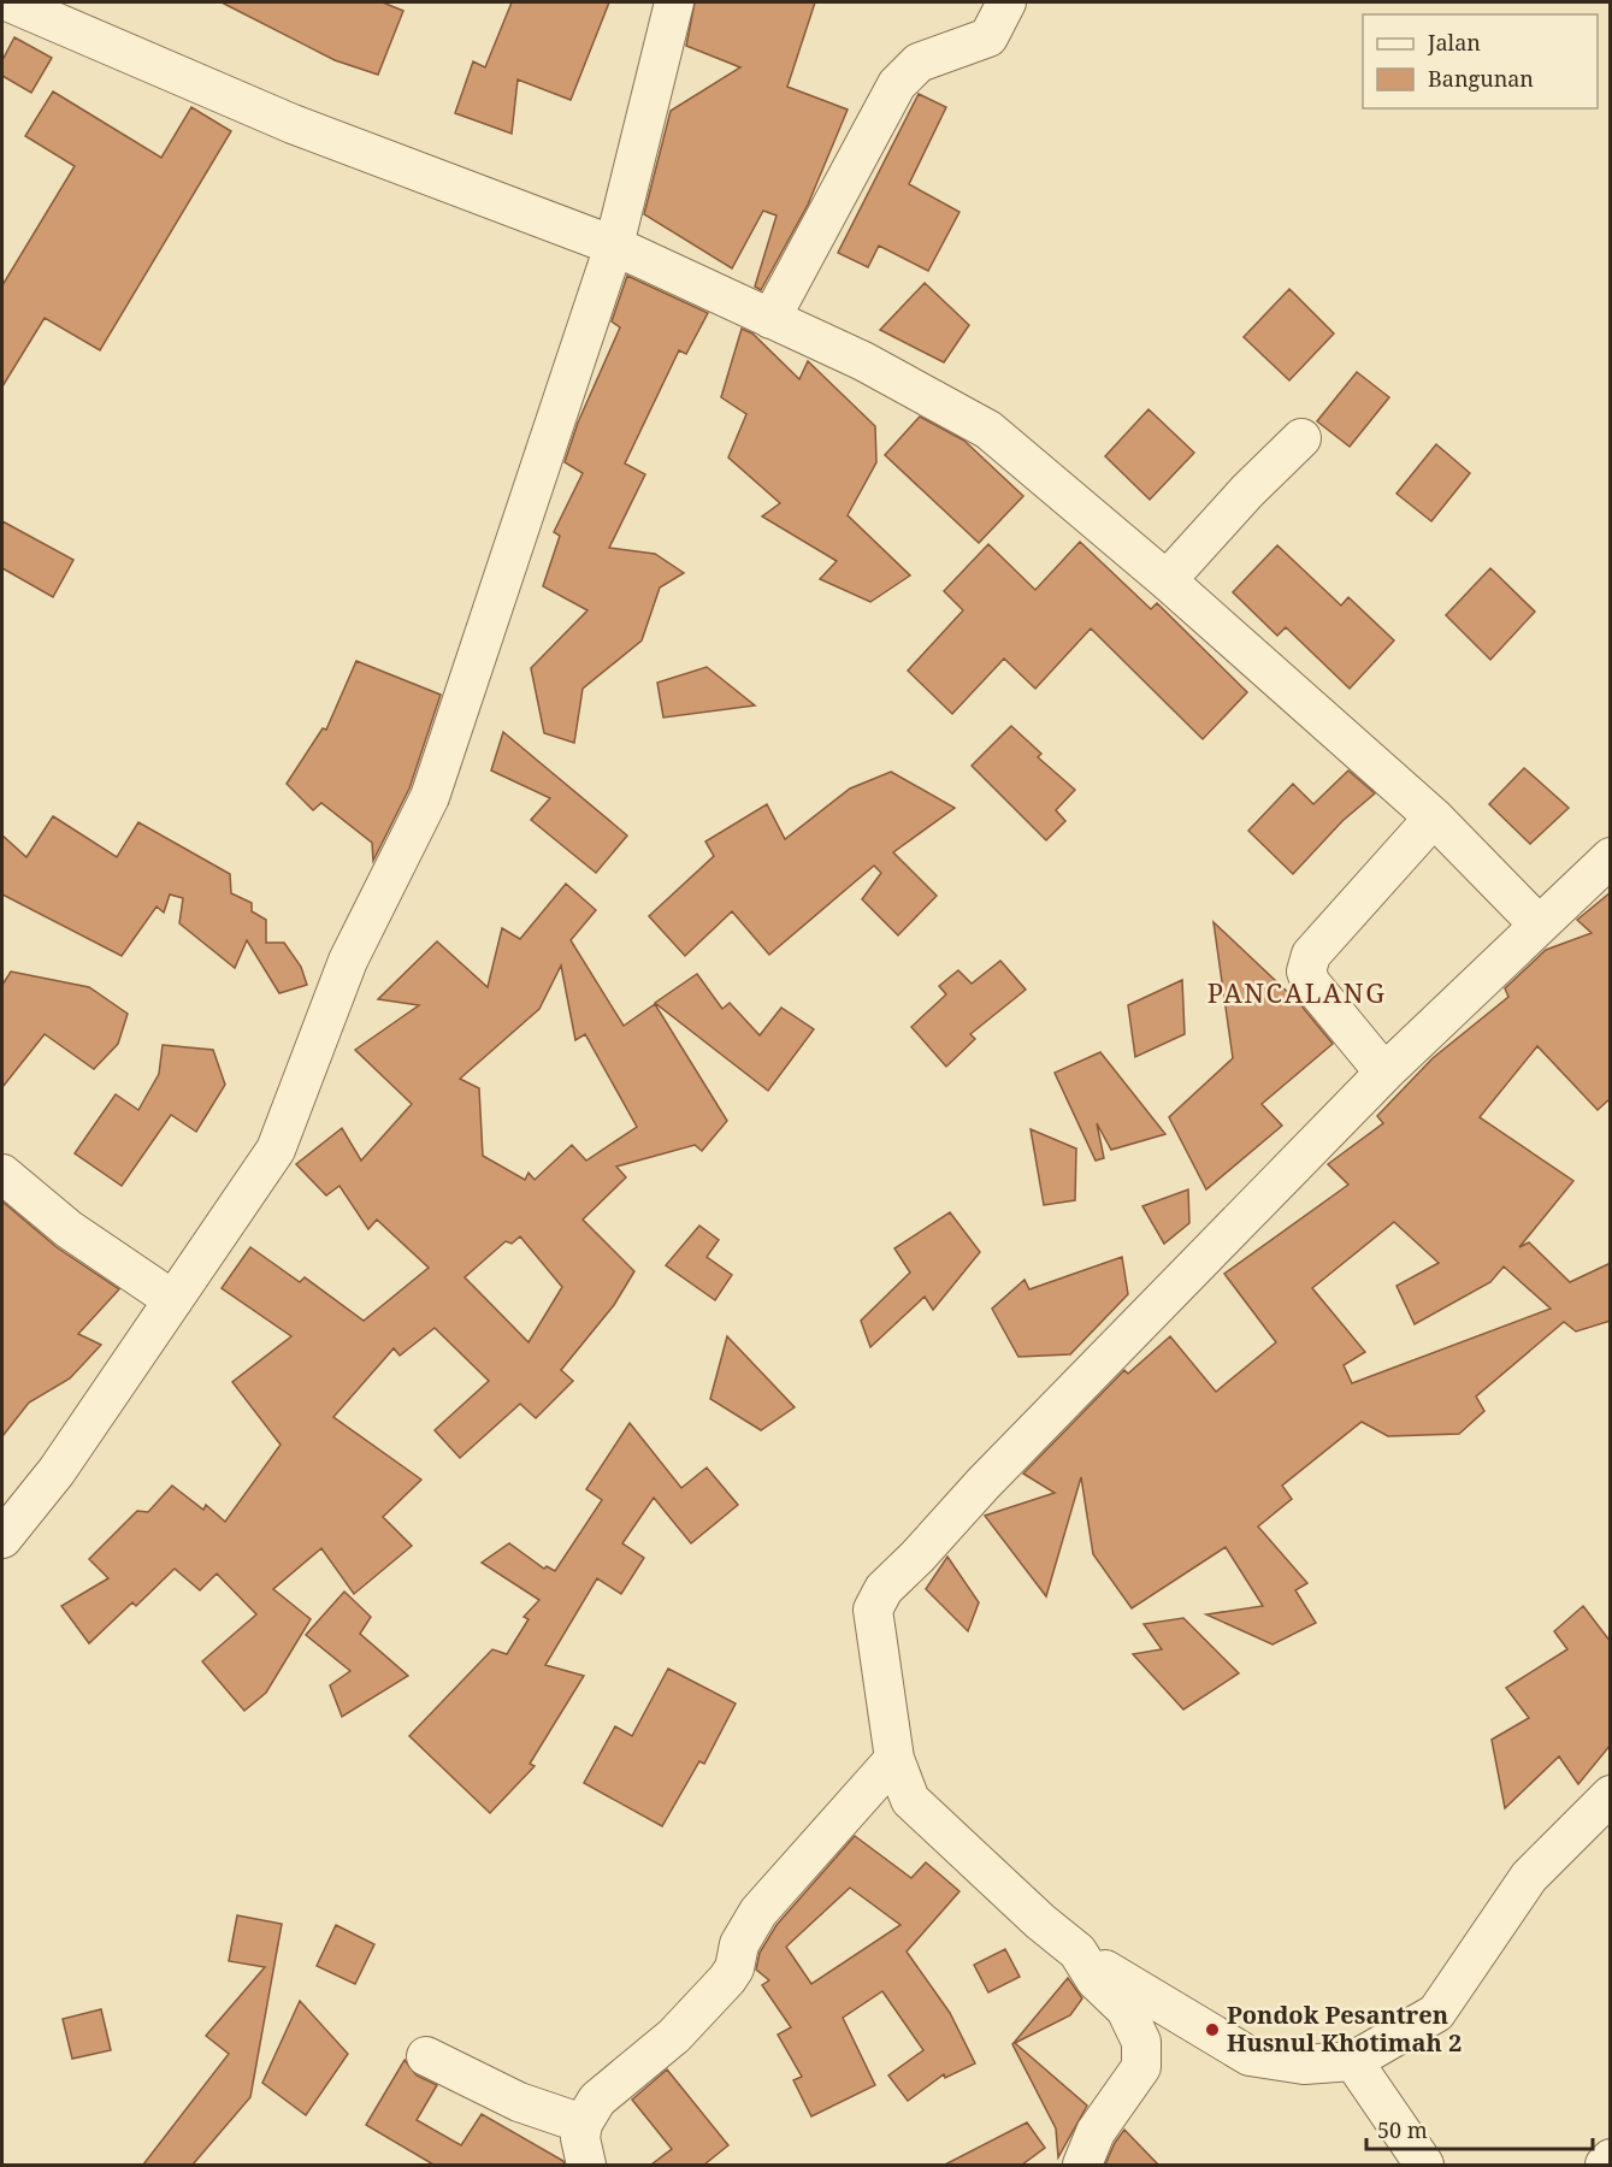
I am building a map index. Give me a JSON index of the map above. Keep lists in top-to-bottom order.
{
  "districts": ["PANCALANG"],
  "places": ["Pondok Pesantren Husnul Khotimah 2"],
  "legend": ["Jalan", "Bangunan"],
  "scale_bar": "50 m"
}
